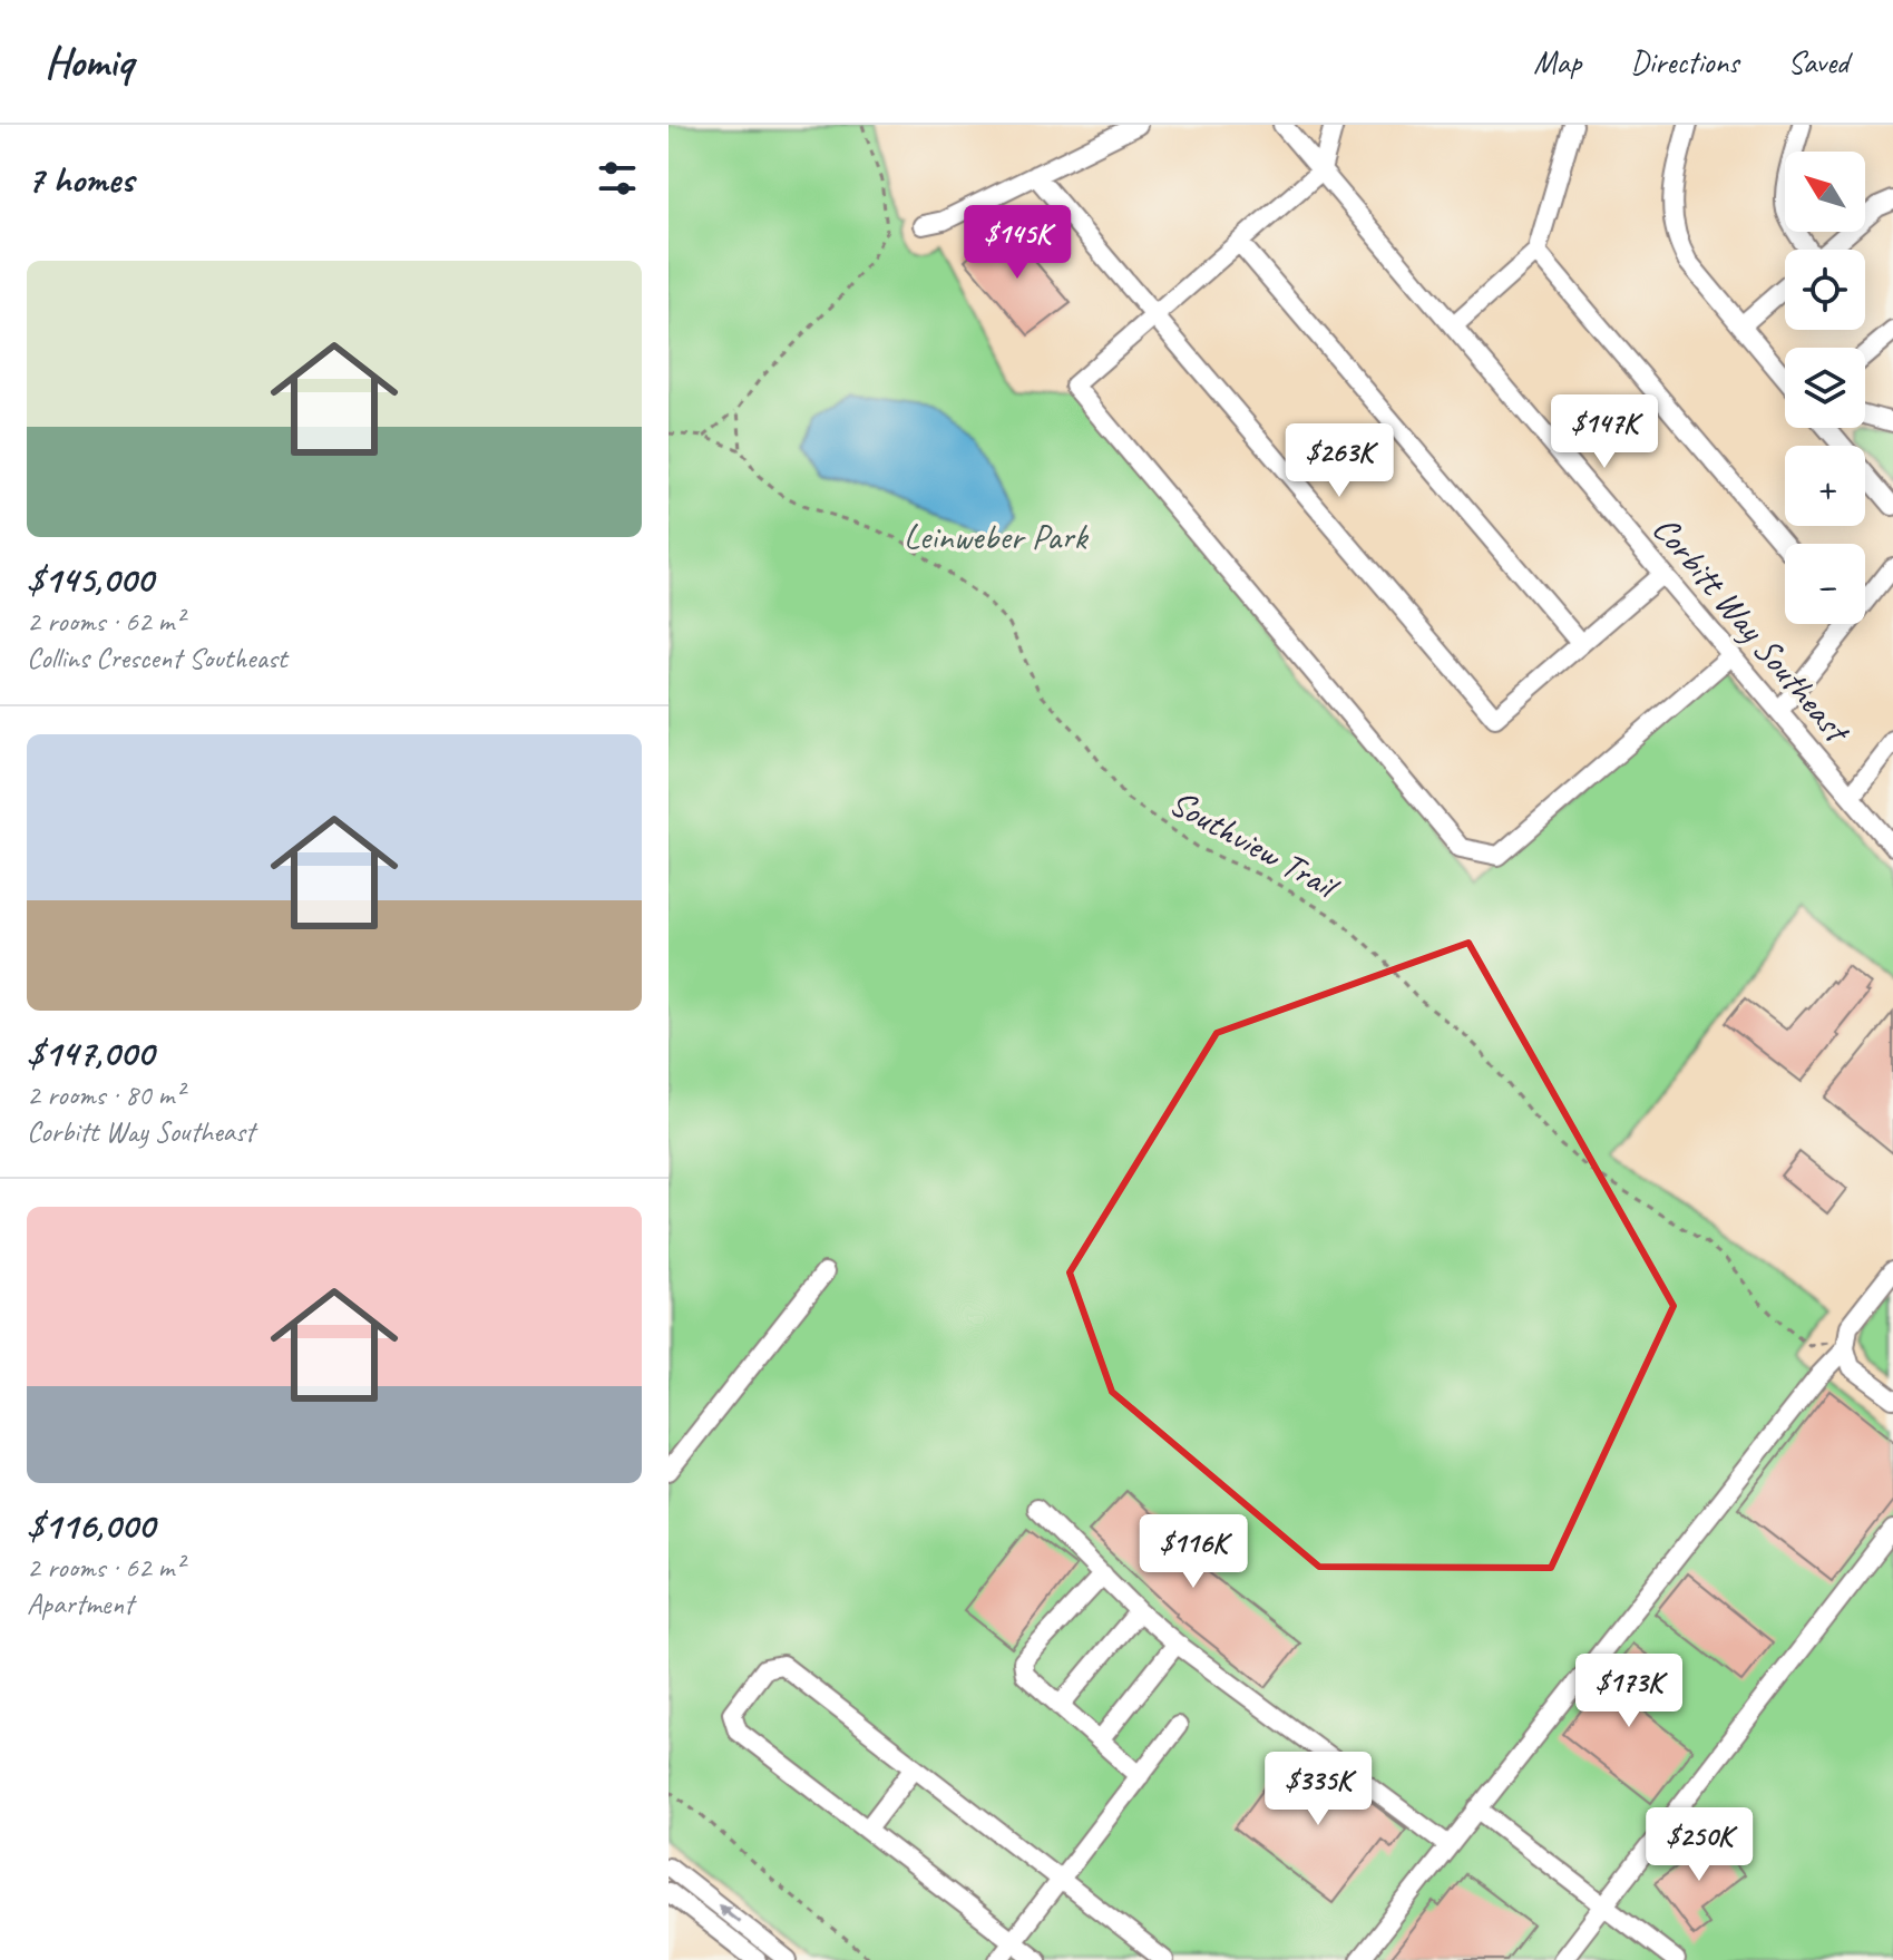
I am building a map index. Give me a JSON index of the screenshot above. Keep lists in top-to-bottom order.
{
  "streets": {
    "street": ["Corbitt Way Southeast"],
    "path": ["Southview Trail"]
  },
  "parks": ["Leinweber Park"],
  "north": "top left",
  "page": {
    "header": "Homiq",
    "nav": ["Map", "Directions", "Saved"],
    "heading": "7 homes",
    "map_buttons": ["+", "−"],
    "price": [
      "$145K",
      "$147K",
      "$263K",
      "$116K",
      "$173K",
      "$335K",
      "$250K"
    ],
    "list": [
      {
        "name": "$145,000",
        "note": "2 rooms · 62 m² · Collins Crescent Southeast"
      },
      {
        "name": "$147,000",
        "note": "2 rooms · 80 m² · Corbitt Way Southeast"
      },
      {
        "name": "$116,000",
        "note": "2 rooms · 62 m² · Apartment"
      }
    ]
  }
}
